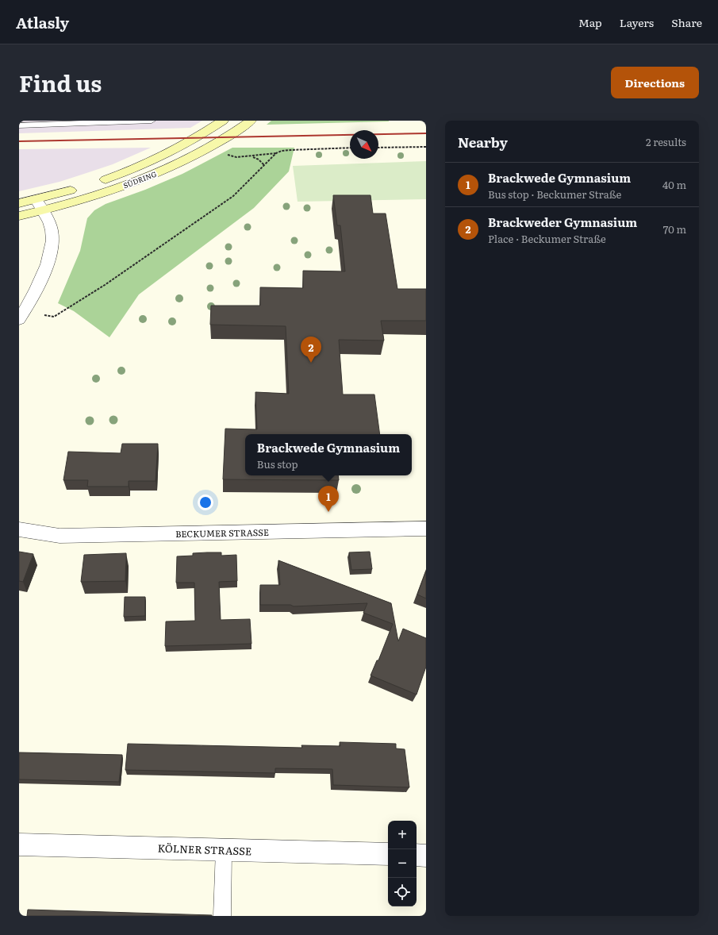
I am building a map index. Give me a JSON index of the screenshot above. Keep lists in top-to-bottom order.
{
  "streets": {
    "main road": ["SÜDRING"],
    "street": ["BECKUMER STRASSE", "KÖLNER STRASSE"]
  },
  "north": "bottom right",
  "page": {
    "header": "Atlasly",
    "nav": ["Map", "Layers", "Share"],
    "title": "Find us",
    "buttons": "Directions",
    "heading": ["Nearby", "2 results"],
    "list": [
      {
        "mark": "1",
        "name": "Brackwede Gymnasium",
        "note": "Bus stop · Beckumer Straße",
        "value": "40 m"
      },
      {
        "mark": "2",
        "name": "Brackweder Gymnasium",
        "note": "Place · Beckumer Straße",
        "value": "70 m"
      }
    ],
    "pins": ["2", "1"],
    "popup": ["Brackwede Gymnasium", "Bus stop"],
    "map_buttons": ["+", "−"]
  }
}
